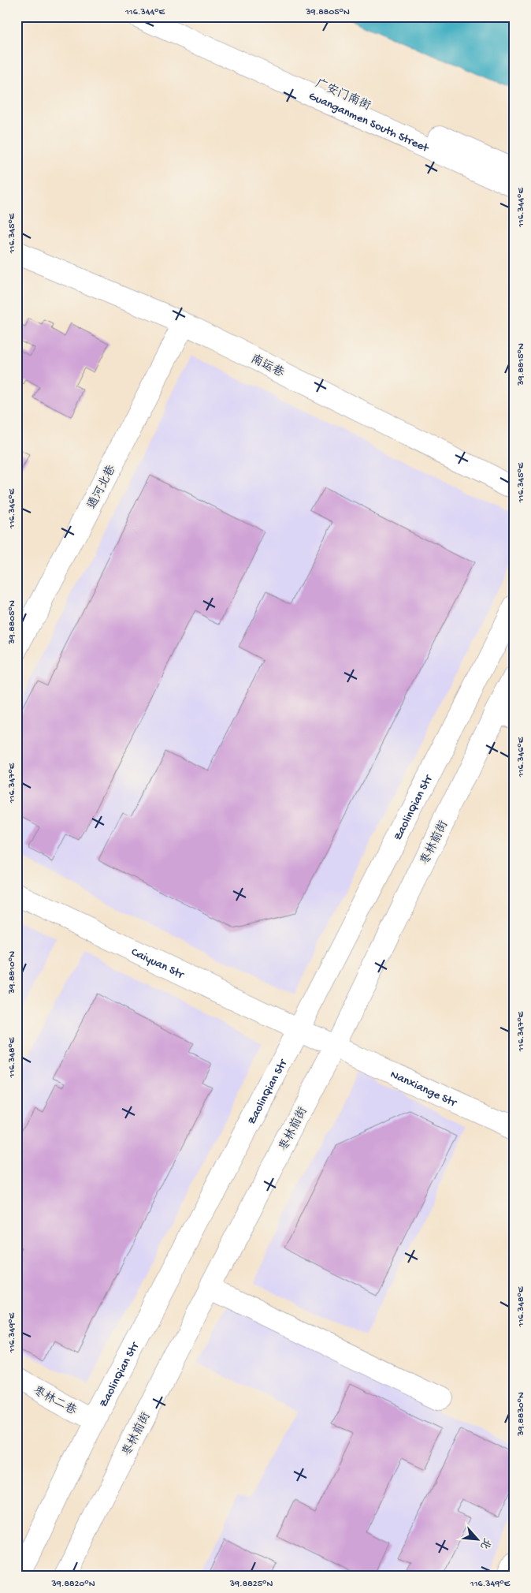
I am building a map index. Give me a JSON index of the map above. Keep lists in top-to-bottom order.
{
  "streets": {
    "street": [
      "广安门南街",
      "Guanganmen South Street",
      "南运巷",
      "通河北巷",
      "ZaolinQian Str",
      "枣林前街",
      "Caiyuan Str",
      "Nanxiange Str",
      "枣林二巷"
    ]
  },
  "crossings": [
    ["南运巷", "通河北巷"],
    ["ZaolinQian Str", "Caiyuan Str"],
    ["ZaolinQian Str", "枣林二巷"],
    ["枣林前街", "Caiyuan Str"],
    ["枣林前街", "Nanxiange Str"],
    ["Caiyuan Str", "Nanxiange Str"]
  ],
  "north": "bottom right",
  "coordinates": [
    "116.344°E",
    "39.8805°N",
    "116.345°E",
    "39.8815°N",
    "116.346°E",
    "116.347°E",
    "39.8810°N",
    "116.348°E",
    "116.349°E",
    "39.8830°N",
    "39.8820°N",
    "39.8825°N"
  ]
}
